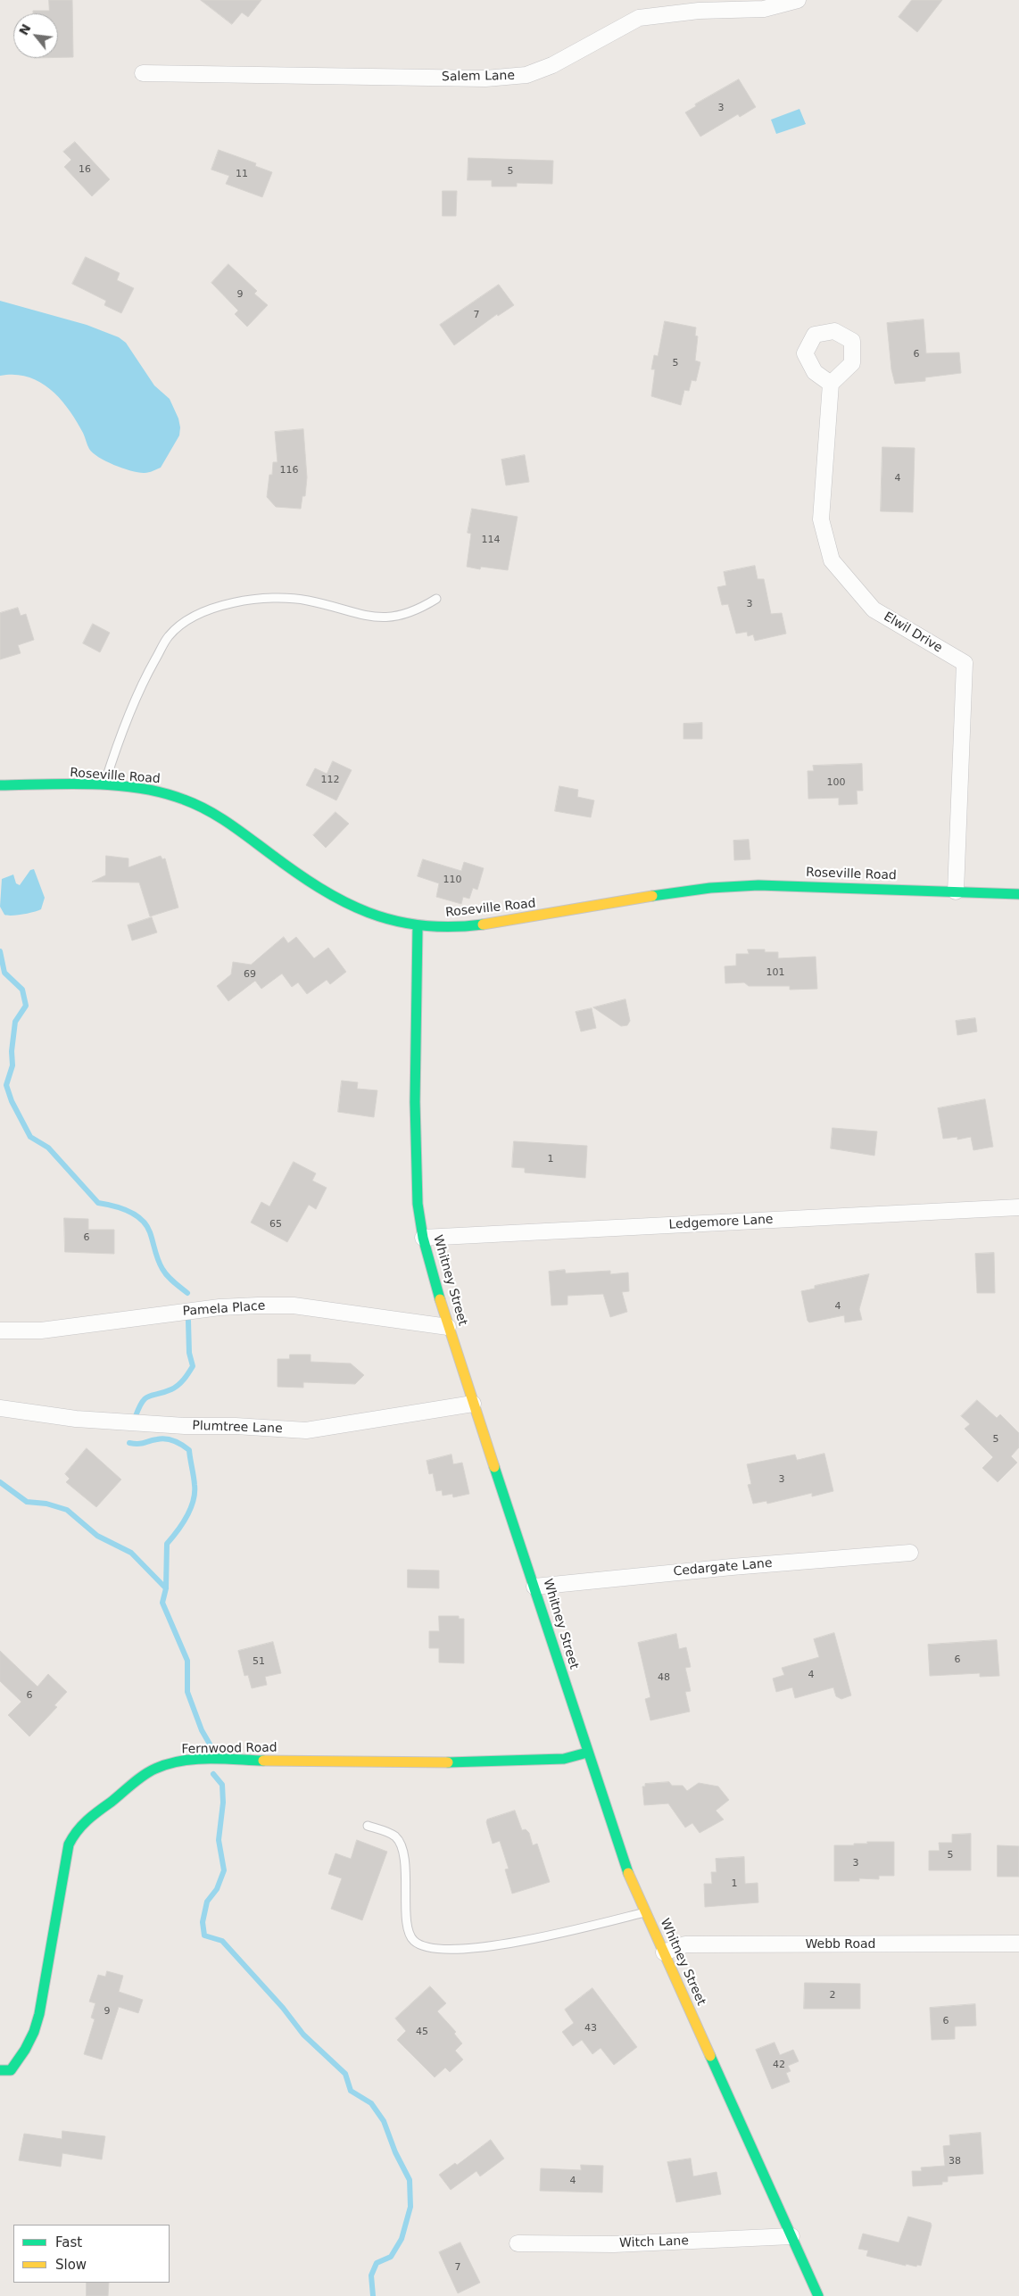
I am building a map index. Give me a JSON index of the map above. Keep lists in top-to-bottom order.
{
  "streets": {
    "street": [
      "Salem Lane",
      "Elwil Drive",
      "Roseville Road",
      "Ledgemore Lane",
      "Whitney Street",
      "Pamela Place",
      "Plumtree Lane",
      "Cedargate Lane",
      "Fernwood Road",
      "Webb Road",
      "Witch Lane"
    ]
  },
  "crossings": [
    ["Elwil Drive", "Roseville Road"],
    ["Roseville Road", "Whitney Street"],
    ["Ledgemore Lane", "Whitney Street"],
    ["Whitney Street", "Pamela Place"],
    ["Whitney Street", "Plumtree Lane"],
    ["Whitney Street", "Cedargate Lane"],
    ["Whitney Street", "Fernwood Road"],
    ["Whitney Street", "Webb Road"],
    ["Whitney Street", "Witch Lane"]
  ],
  "house_numbers": [
    "3",
    "16",
    "5",
    "11",
    "9",
    "7",
    "6",
    "5",
    "116",
    "4",
    "114",
    "3",
    "112",
    "100",
    "110",
    "101",
    "69",
    "1",
    "65",
    "6",
    "4",
    "5",
    "3",
    "6",
    "51",
    "4",
    "48",
    "6",
    "5",
    "3",
    "1",
    "2",
    "9",
    "6",
    "43",
    "45",
    "42",
    "38",
    "4",
    "7"
  ],
  "legend": ["Fast", "Slow"],
  "north": "top left"
}
